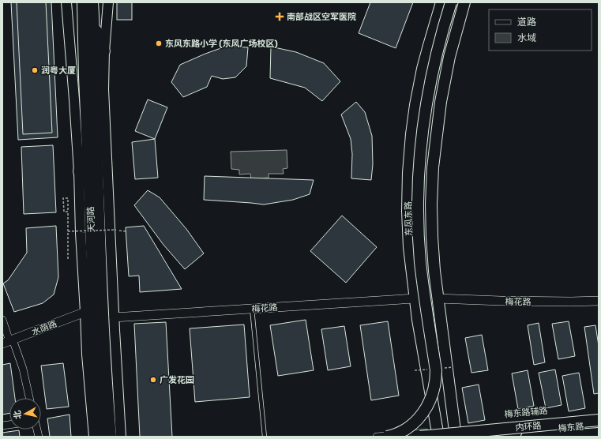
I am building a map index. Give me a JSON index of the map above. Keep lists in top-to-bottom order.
{
  "streets": {
    "highway": ["东风东路", "天河路", "内环路"],
    "main road": ["梅东路"],
    "street": ["梅花路", "水荫路", "梅东路辅路"]
  },
  "crossings": [
    ["东风东路", "梅花路"]
  ],
  "places": {
    "health": ["南部战区空军医院"],
    "other": ["东风东路小学 (东风广场校区)", "润粤大厦", "广发花园"]
  },
  "legend": ["道路", "水域"],
  "north": "left"
}
